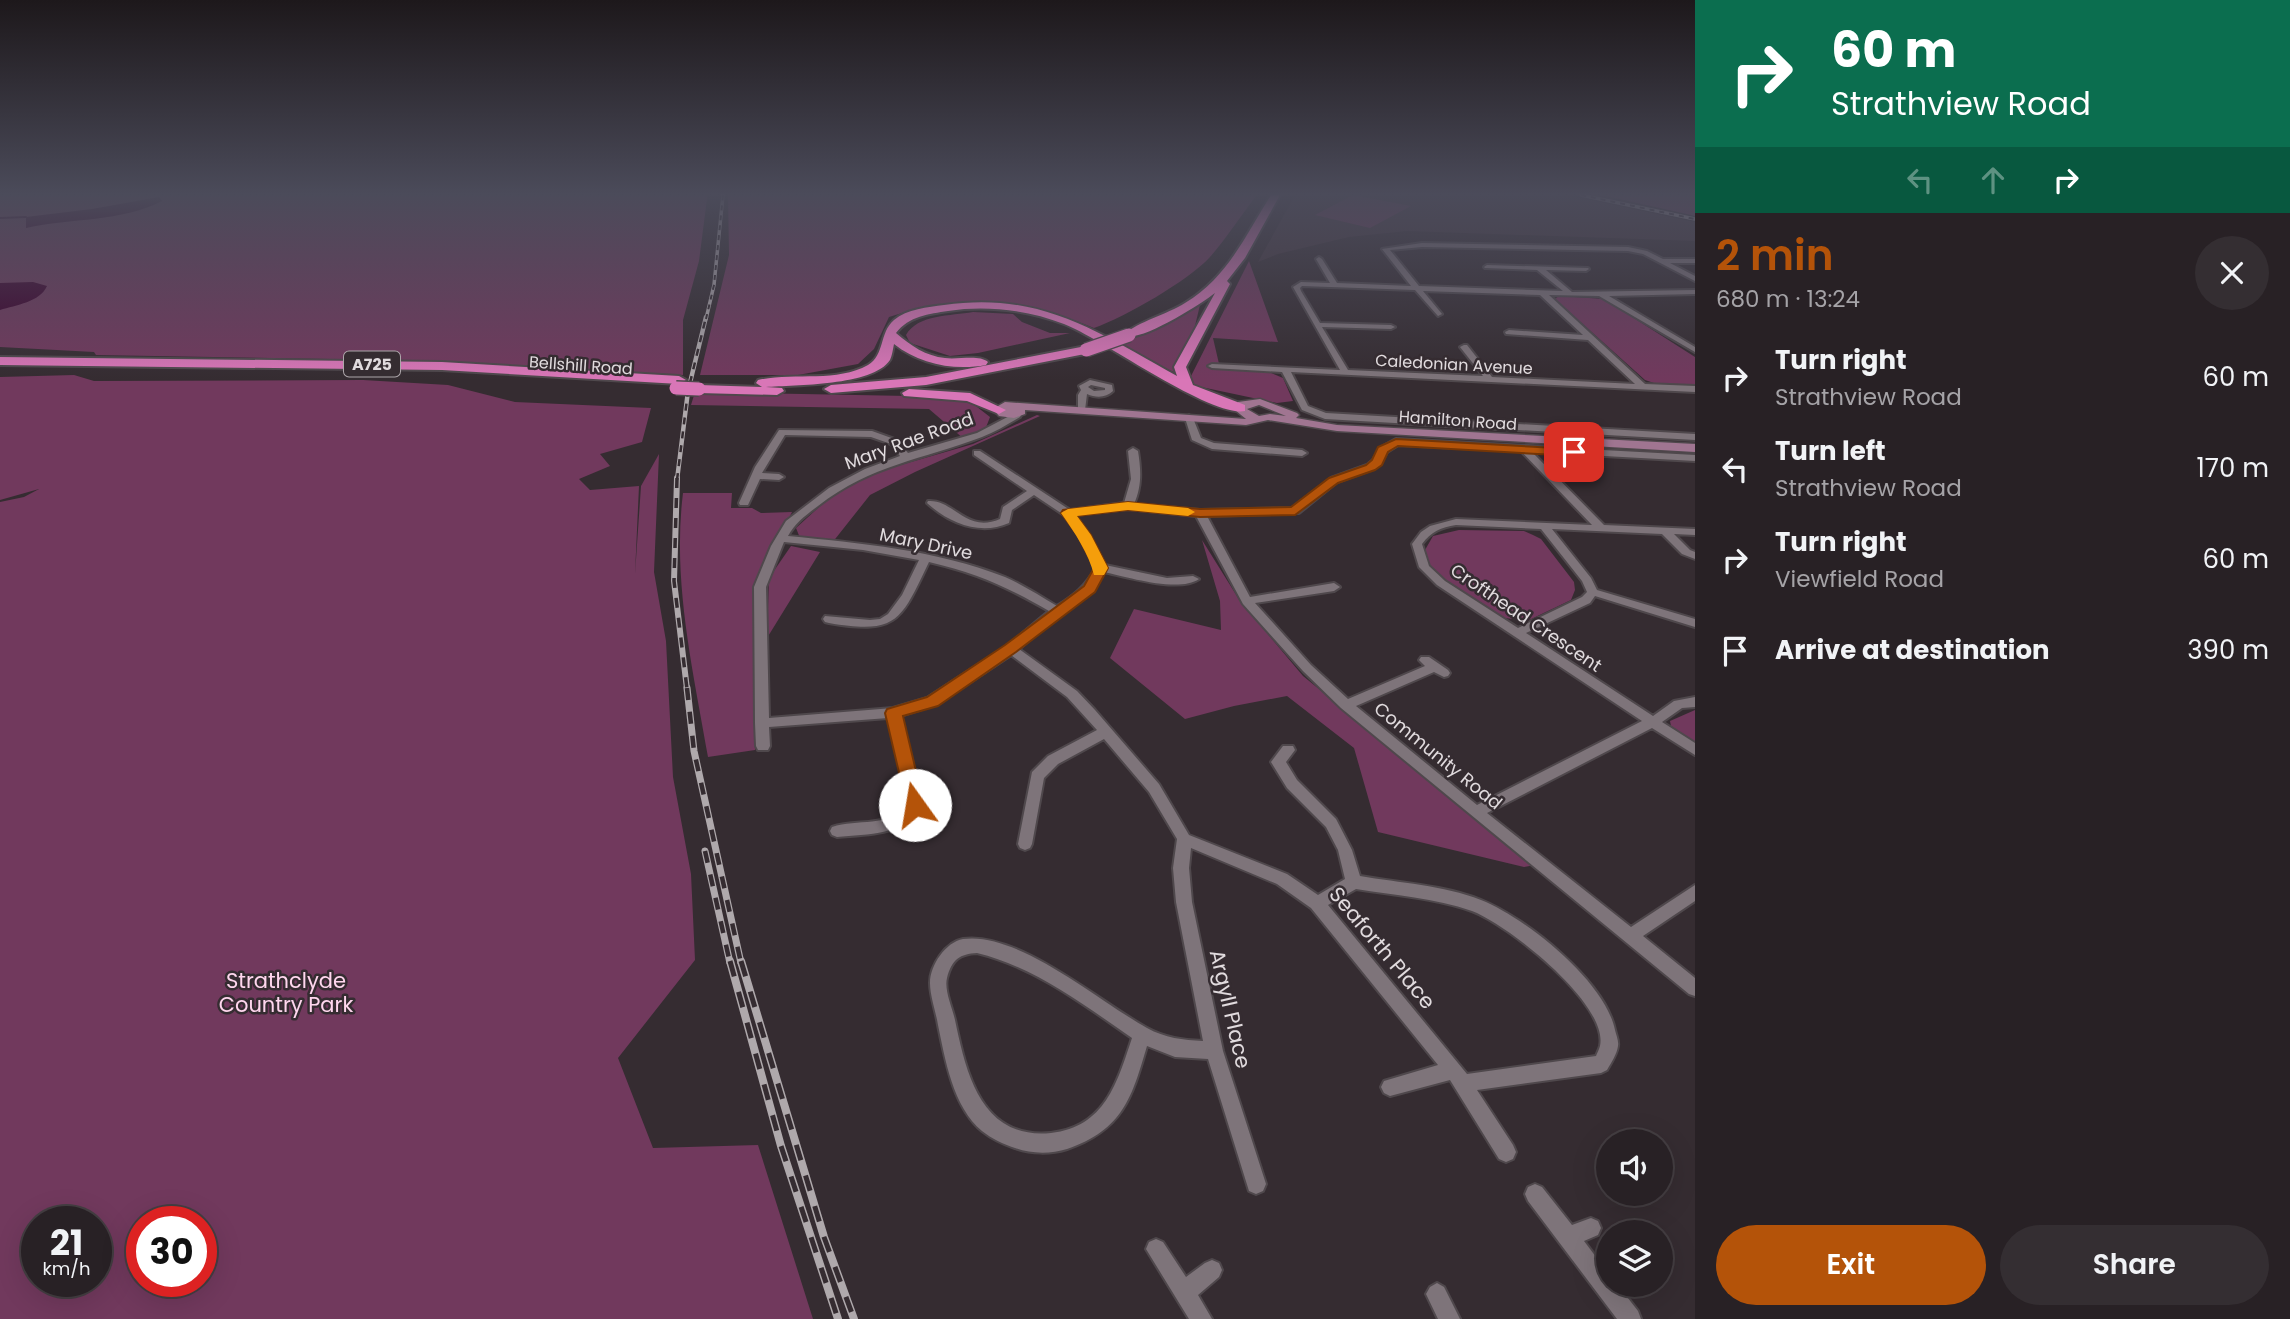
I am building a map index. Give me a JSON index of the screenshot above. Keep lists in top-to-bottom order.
{
  "streets": {
    "highway": ["A725", "Bellshill Road"],
    "main road": ["Hamilton Road"],
    "street": [
      "Caledonian Avenue",
      "Mary Rae Road",
      "Mary Drive",
      "Crofthead Crescent",
      "Community Road",
      "Seaforth Place",
      "Argyll Place"
    ]
  },
  "crossings": [
    ["A725", "Bellshill Road"],
    ["Hamilton Road", "Mary Rae Road"],
    ["Mary Rae Road", "Mary Drive"],
    ["Seaforth Place", "Argyll Place"]
  ],
  "parks": ["Strathclyde Country Park"],
  "page": {
    "turn": ["60 m", "Strathview Road"],
    "heading": ["2 min", "680 m · 13:24"],
    "list": [
      {
        "name": "Turn right",
        "note": "Strathview Road",
        "value": "60 m"
      },
      {
        "name": "Turn left",
        "note": "Strathview Road",
        "value": "170 m"
      },
      {
        "name": "Turn right",
        "note": "Viewfield Road",
        "value": "60 m"
      },
      {
        "name": "Arrive at destination",
        "value": "390 m"
      }
    ],
    "speed": "21 km/h",
    "limit": "30",
    "buttons": ["Exit", "Share"]
  }
}
